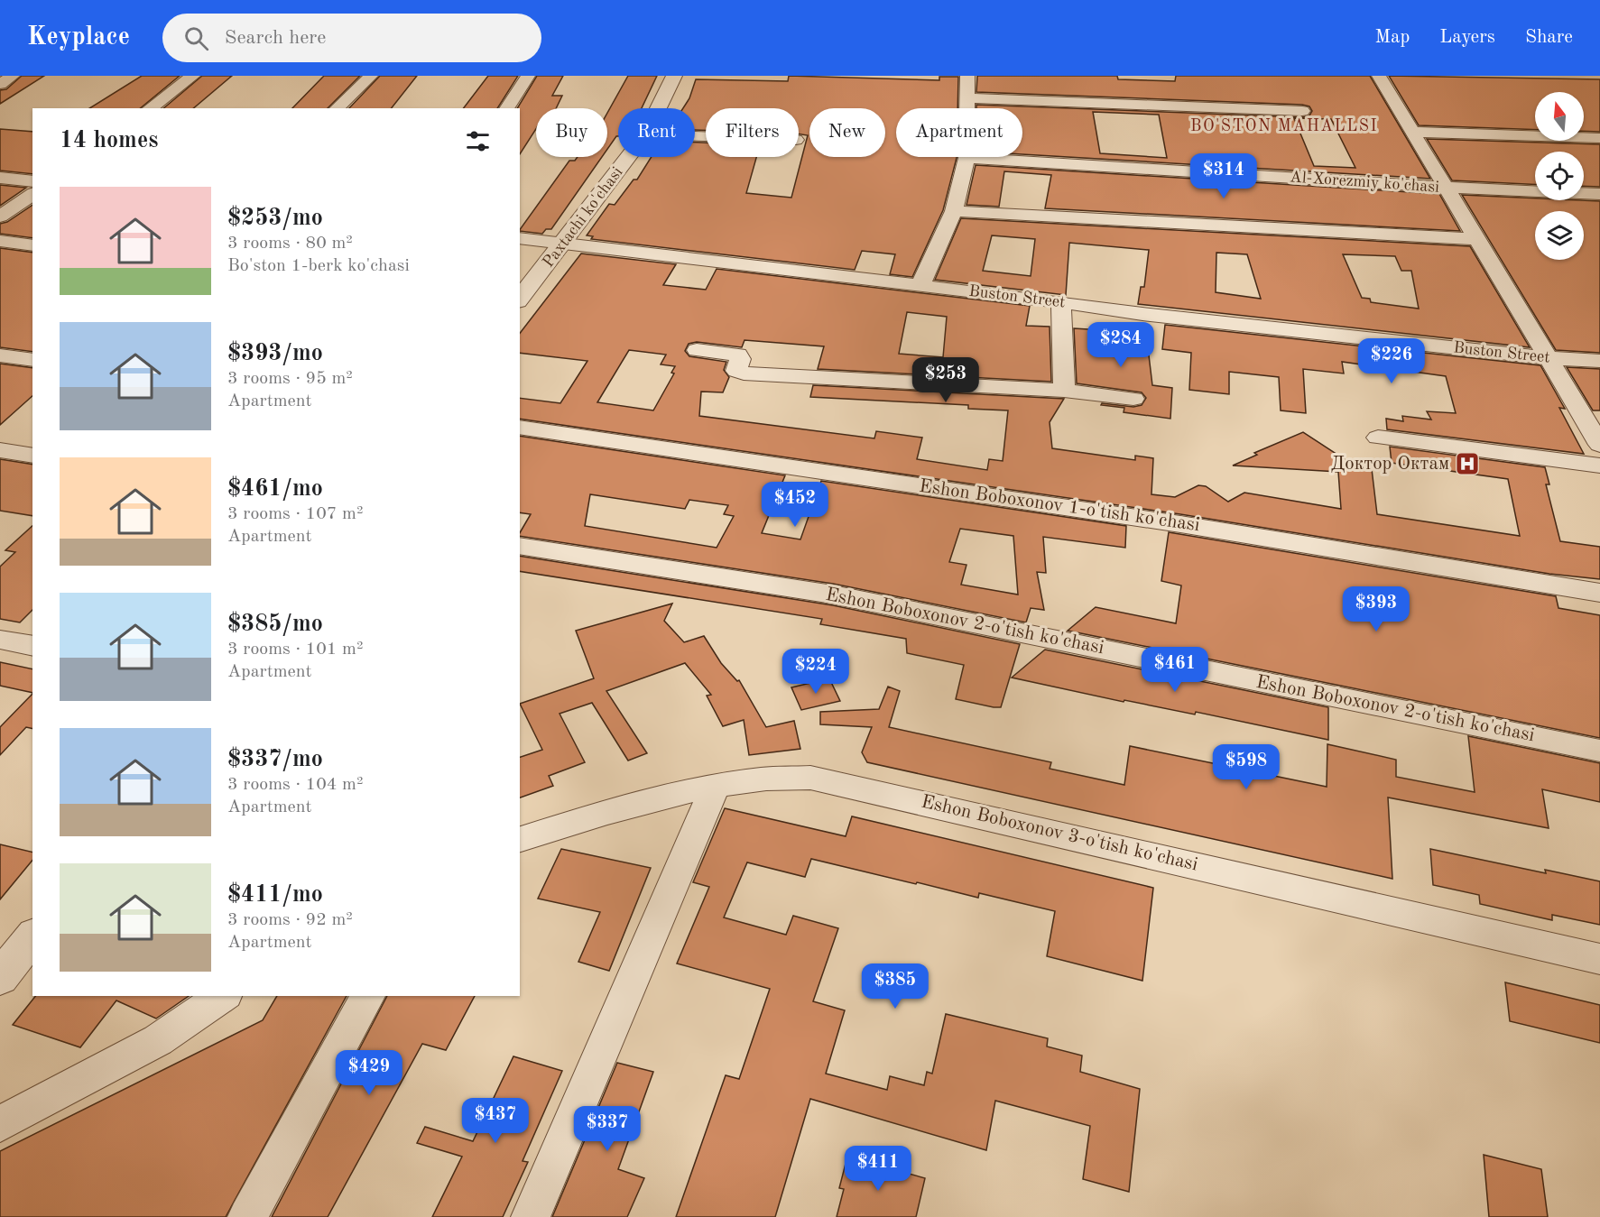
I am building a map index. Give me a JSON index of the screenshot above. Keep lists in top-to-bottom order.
{
  "streets": {
    "street": [
      "Al-Xorezmiy ko'chasi",
      "Paxtachi ko'chasi",
      "Buston Street",
      "Eshon Boboxonov 1-o'tish ko'chasi",
      "Eshon Boboxonov 2-o'tish ko'chasi",
      "Eshon Boboxonov 3-o'tish ko'chasi"
    ]
  },
  "crossings": [
    ["Paxtachi ko'chasi", "Buston Street"]
  ],
  "districts": ["BO'STON MAHALLSI"],
  "places": {
    "hospital": ["Доктор Октам"]
  },
  "north": "top",
  "page": {
    "header": "Keyplace",
    "search": "Search here",
    "nav": ["Map", "Layers", "Share"],
    "chip": [
      "Buy",
      "Rent",
      "Filters",
      "New",
      "Apartment"
    ],
    "heading": "14 homes",
    "price": [
      "$314",
      "$284",
      "$226",
      "$253",
      "$452",
      "$393",
      "$461",
      "$224",
      "$598",
      "$385",
      "$429",
      "$437",
      "$337",
      "$411"
    ],
    "list": [
      {
        "name": "$253/mo",
        "note": "3 rooms · 80 m² · Bo'ston 1-berk ko'chasi"
      },
      {
        "name": "$393/mo",
        "note": "3 rooms · 95 m² · Apartment"
      },
      {
        "name": "$461/mo",
        "note": "3 rooms · 107 m² · Apartment"
      },
      {
        "name": "$385/mo",
        "note": "3 rooms · 101 m² · Apartment"
      },
      {
        "name": "$337/mo",
        "note": "3 rooms · 104 m² · Apartment"
      },
      {
        "name": "$411/mo",
        "note": "3 rooms · 92 m² · Apartment"
      }
    ]
  }
}
